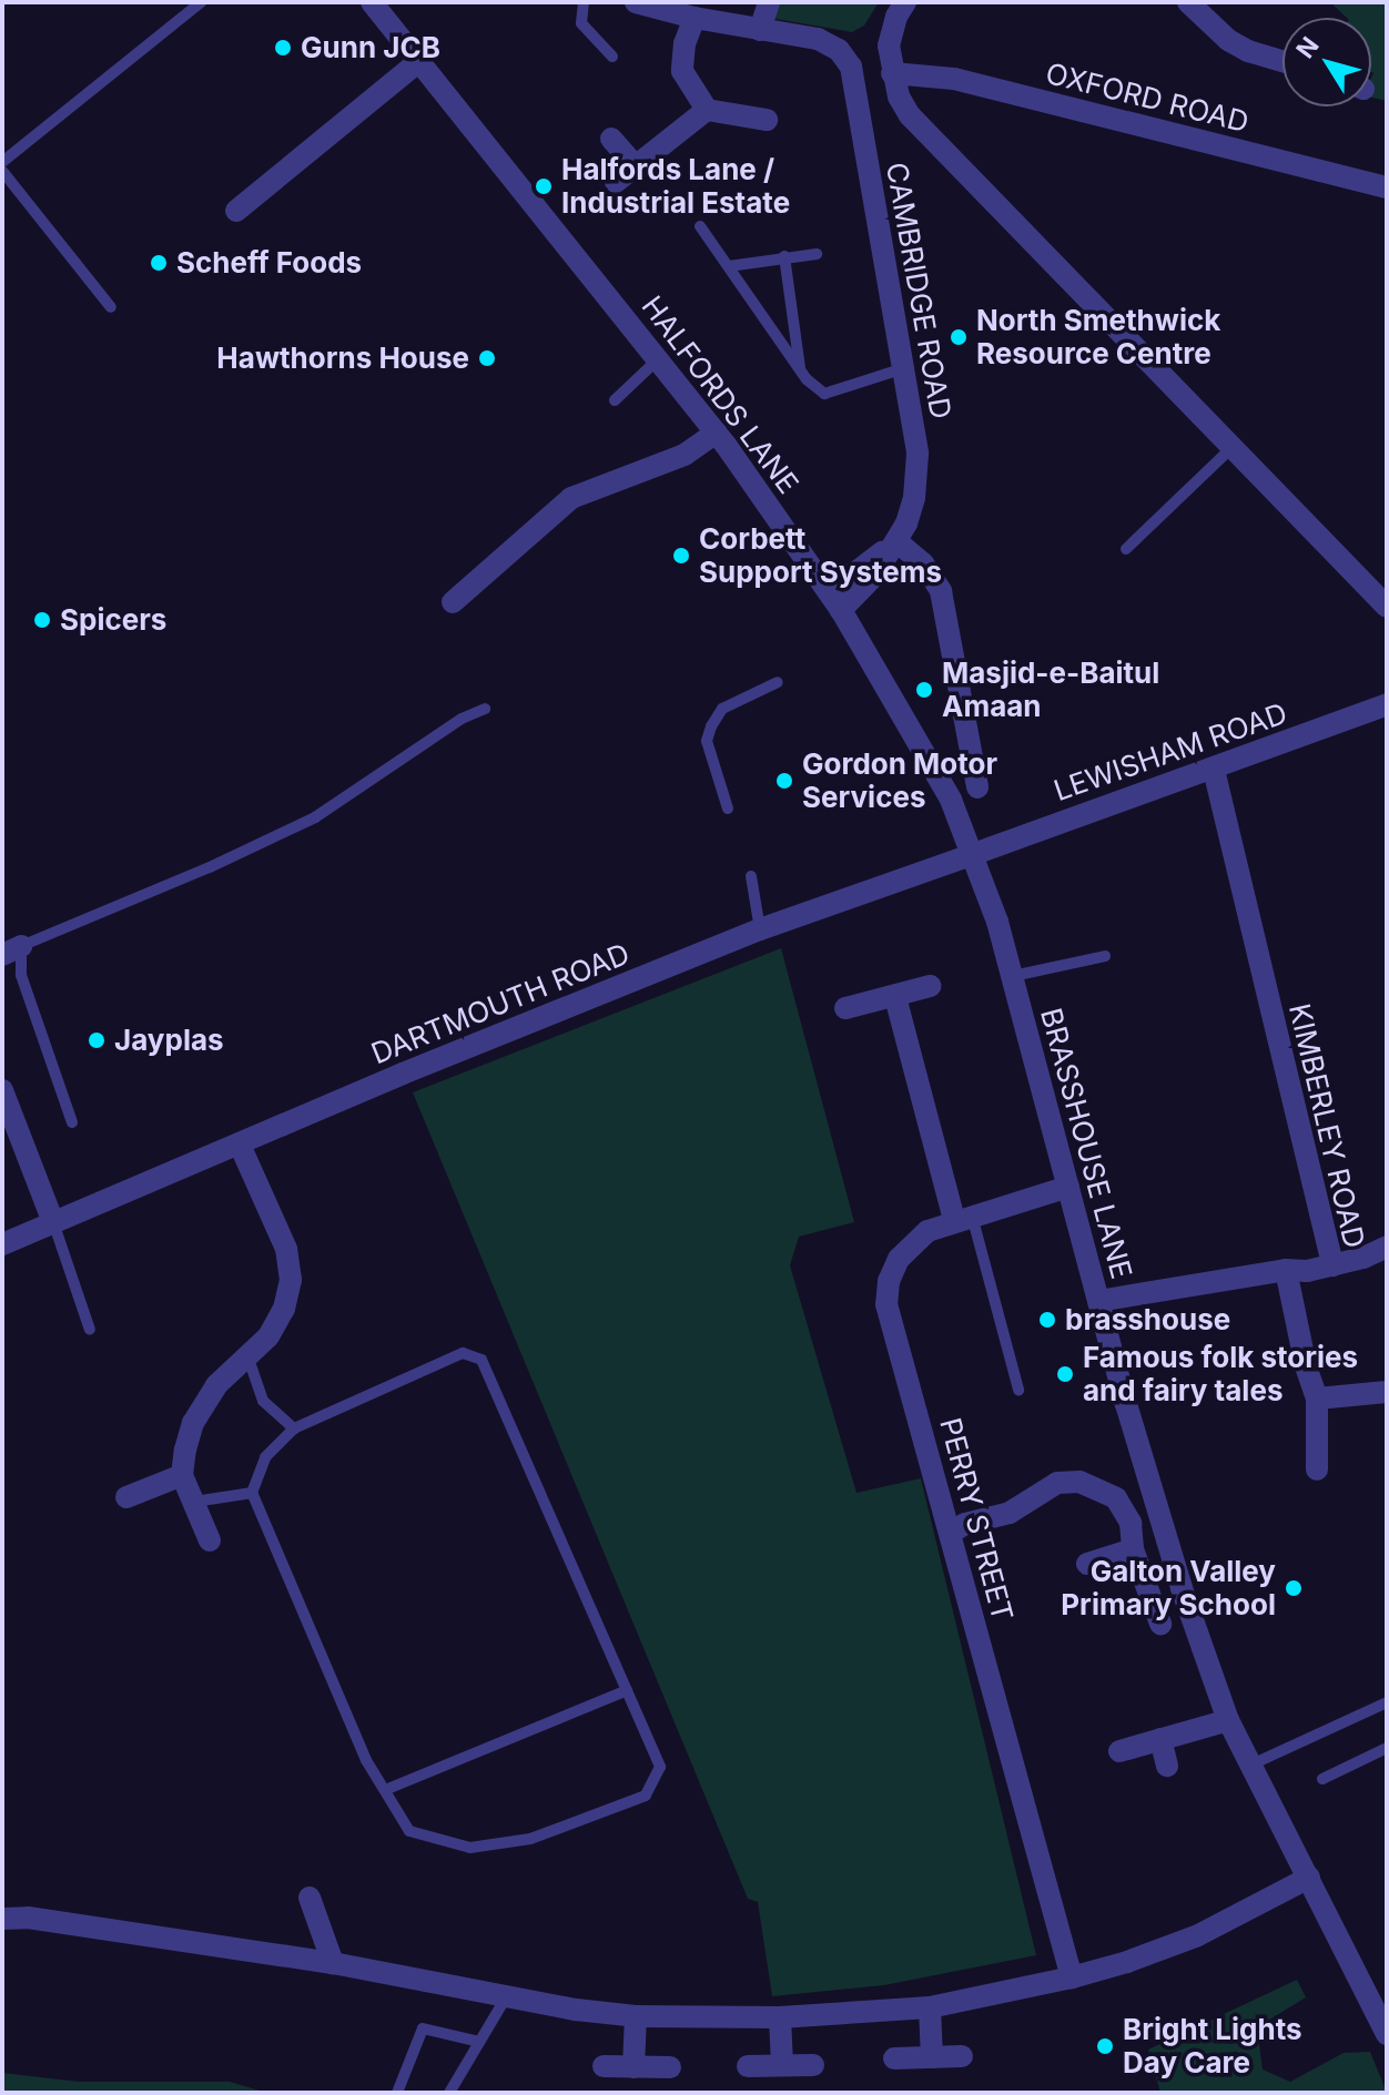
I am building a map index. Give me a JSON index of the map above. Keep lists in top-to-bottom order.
{
  "streets": {
    "street": [
      "OXFORD ROAD",
      "CAMBRIDGE ROAD",
      "HALFORDS LANE",
      "LEWISHAM ROAD",
      "DARTMOUTH ROAD",
      "KIMBERLEY ROAD",
      "BRASSHOUSE LANE",
      "PERRY STREET"
    ]
  },
  "crossings": [
    ["CAMBRIDGE ROAD", "HALFORDS LANE"],
    ["HALFORDS LANE", "LEWISHAM ROAD"],
    ["HALFORDS LANE", "DARTMOUTH ROAD"],
    ["HALFORDS LANE", "BRASSHOUSE LANE"],
    ["LEWISHAM ROAD", "DARTMOUTH ROAD"],
    ["LEWISHAM ROAD", "KIMBERLEY ROAD"],
    ["LEWISHAM ROAD", "BRASSHOUSE LANE"],
    ["DARTMOUTH ROAD", "BRASSHOUSE LANE"],
    ["KIMBERLEY ROAD", "BRASSHOUSE LANE"],
    ["BRASSHOUSE LANE", "PERRY STREET"]
  ],
  "places": [
    "Gunn JCB",
    "Halfords Lane / Industrial Estate",
    "Scheff Foods",
    "North Smethwick Resource Centre",
    "Hawthorns House",
    "Corbett Support Systems",
    "Spicers",
    "Masjid-e-Baitul Amaan",
    "Gordon Motor Services",
    "Jayplas",
    "brasshouse",
    "Famous folk stories and fairy tales",
    "Galton Valley Primary School",
    "Bright Lights Day Care"
  ],
  "north": "top left"
}
